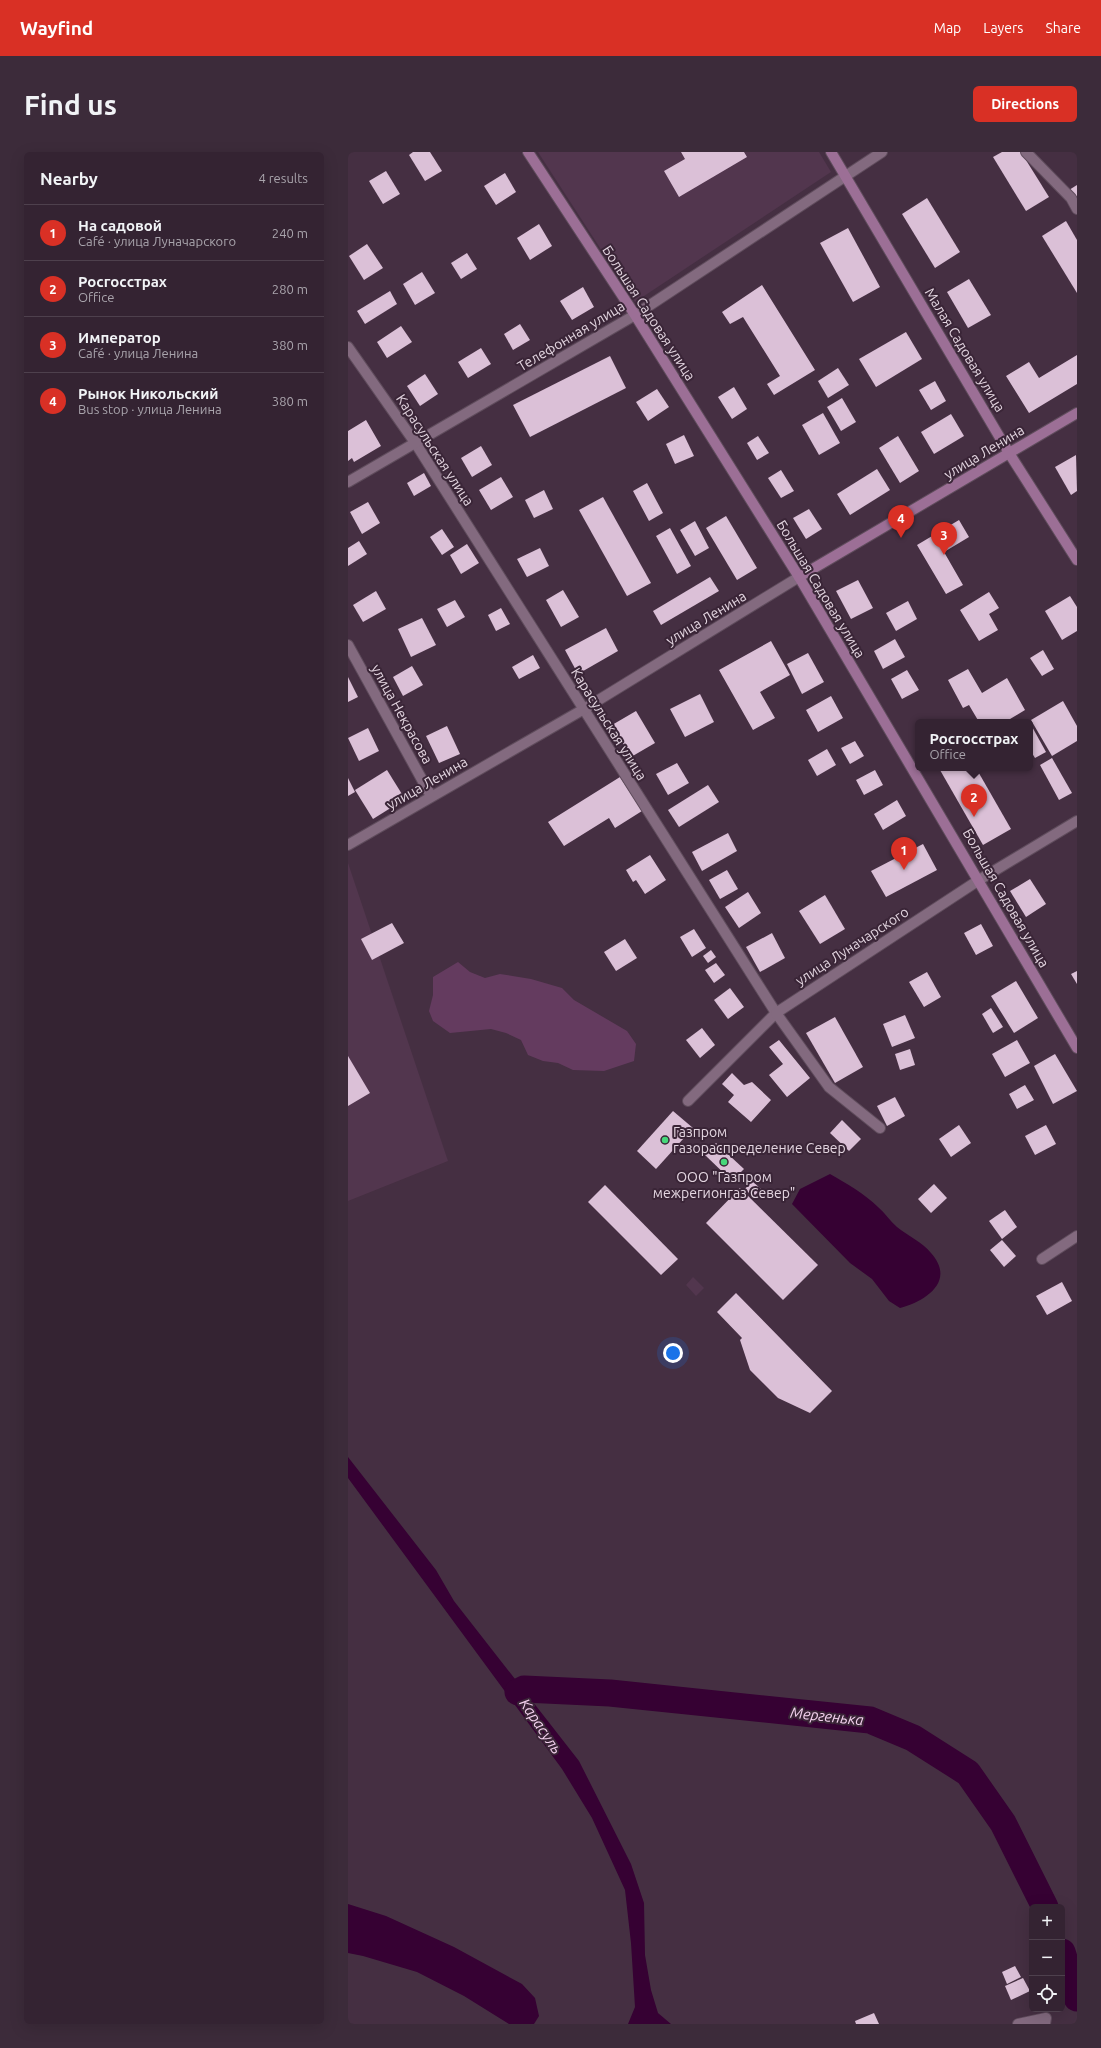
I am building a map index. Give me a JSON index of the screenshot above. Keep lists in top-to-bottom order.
{
  "streets": {
    "main road": ["Большая Садовая улица", "Малая Садовая улица", "улица Ленина"],
    "street": [
      "Телефонная улица",
      "Карасульская улица",
      "улица Некрасова",
      "улица Луначарского"
    ]
  },
  "crossings": [
    ["Большая Садовая улица", "Телефонная улица"],
    ["Большая Садовая улица", "улица Ленина"],
    ["Большая Садовая улица", "улица Луначарского"],
    ["Телефонная улица", "Малая Садовая улица"],
    ["Телефонная улица", "Карасульская улица"],
    ["Малая Садовая улица", "улица Ленина"],
    ["Карасульская улица", "улица Ленина"],
    ["Карасульская улица", "улица Луначарского"],
    ["улица Ленина", "улица Некрасова"]
  ],
  "water": ["Мергенька", "Карасуль"],
  "places": ["Газпром газораспределение Север", "ООО \"Газпром межрегионгаз Север\""],
  "page": {
    "header": "Wayfind",
    "nav": ["Map", "Layers", "Share"],
    "buttons": "Directions",
    "title": "Find us",
    "heading": ["Nearby", "4 results"],
    "list": [
      {
        "mark": "1",
        "name": "На садовой",
        "note": "Café · улица Луначарского",
        "value": "240 m"
      },
      {
        "mark": "2",
        "name": "Росгосстрах",
        "note": "Office",
        "value": "280 m"
      },
      {
        "mark": "3",
        "name": "Император",
        "note": "Café · улица Ленина",
        "value": "380 m"
      },
      {
        "mark": "4",
        "name": "Рынок Никольский",
        "note": "Bus stop · улица Ленина",
        "value": "380 m"
      }
    ],
    "pins": [
      "4",
      "3",
      "2",
      "1"
    ],
    "popup": ["Росгосстрах", "Office"],
    "map_buttons": ["+", "−"]
  }
}
